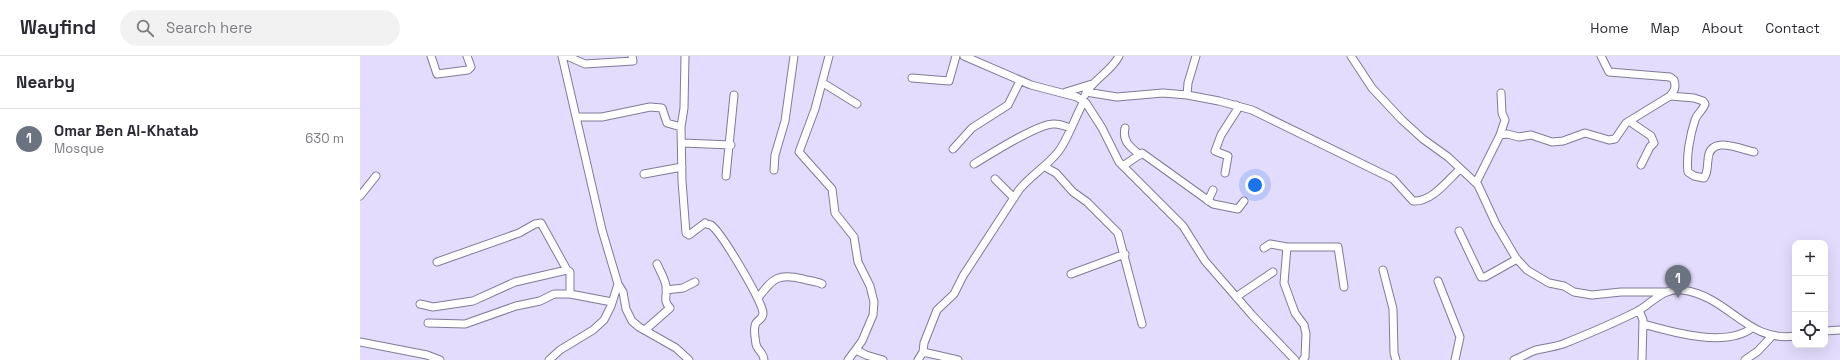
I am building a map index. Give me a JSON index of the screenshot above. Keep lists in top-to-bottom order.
{
  "page": {
    "header": "Wayfind",
    "search": "Search here",
    "nav": [
      "Home",
      "Map",
      "About",
      "Contact"
    ],
    "heading": "Nearby",
    "list": [
      {
        "mark": "1",
        "name": "Omar Ben Al-Khatab",
        "note": "Mosque",
        "value": "630 m"
      }
    ],
    "map_buttons": ["+", "−"],
    "pins": "1"
  }
}
